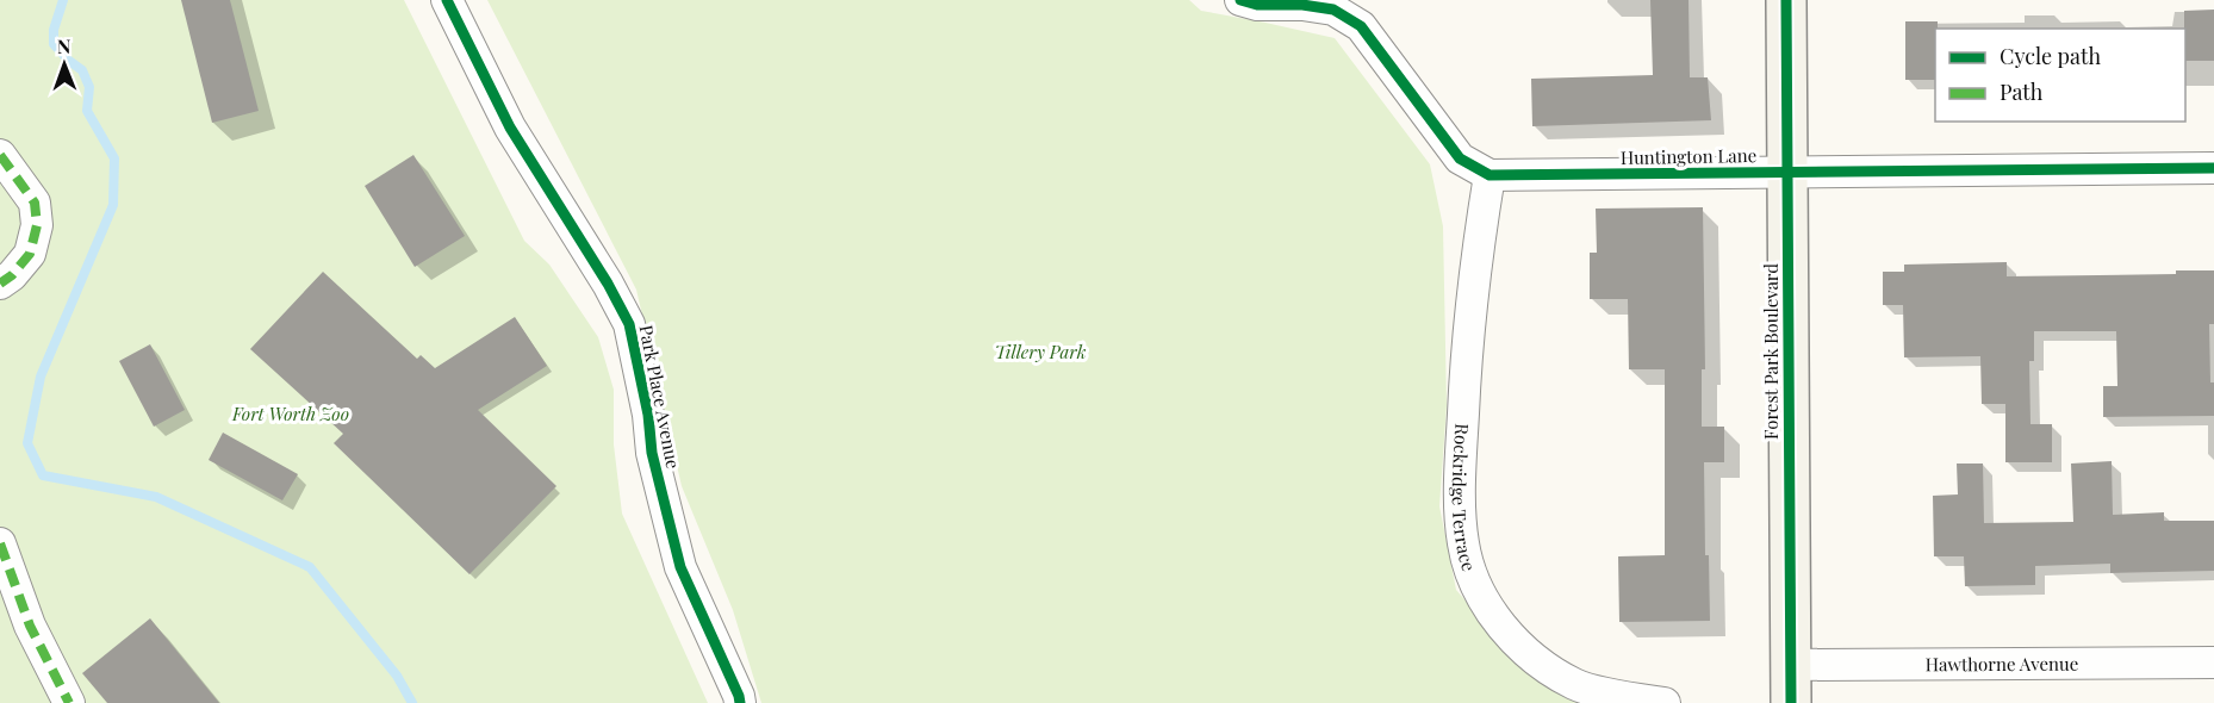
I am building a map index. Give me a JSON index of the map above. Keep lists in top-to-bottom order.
{
  "streets": {
    "main road": ["Forest Park Boulevard"],
    "street": [
      "Huntington Lane",
      "Park Place Avenue",
      "Rockridge Terrace",
      "Hawthorne Avenue"
    ]
  },
  "crossings": [
    ["Huntington Lane", "Forest Park Boulevard"],
    ["Huntington Lane", "Rockridge Terrace"],
    ["Forest Park Boulevard", "Hawthorne Avenue"]
  ],
  "parks": ["Tillery Park", "Fort Worth Zoo"],
  "legend": ["Cycle path", "Path"],
  "north": "top"
}
